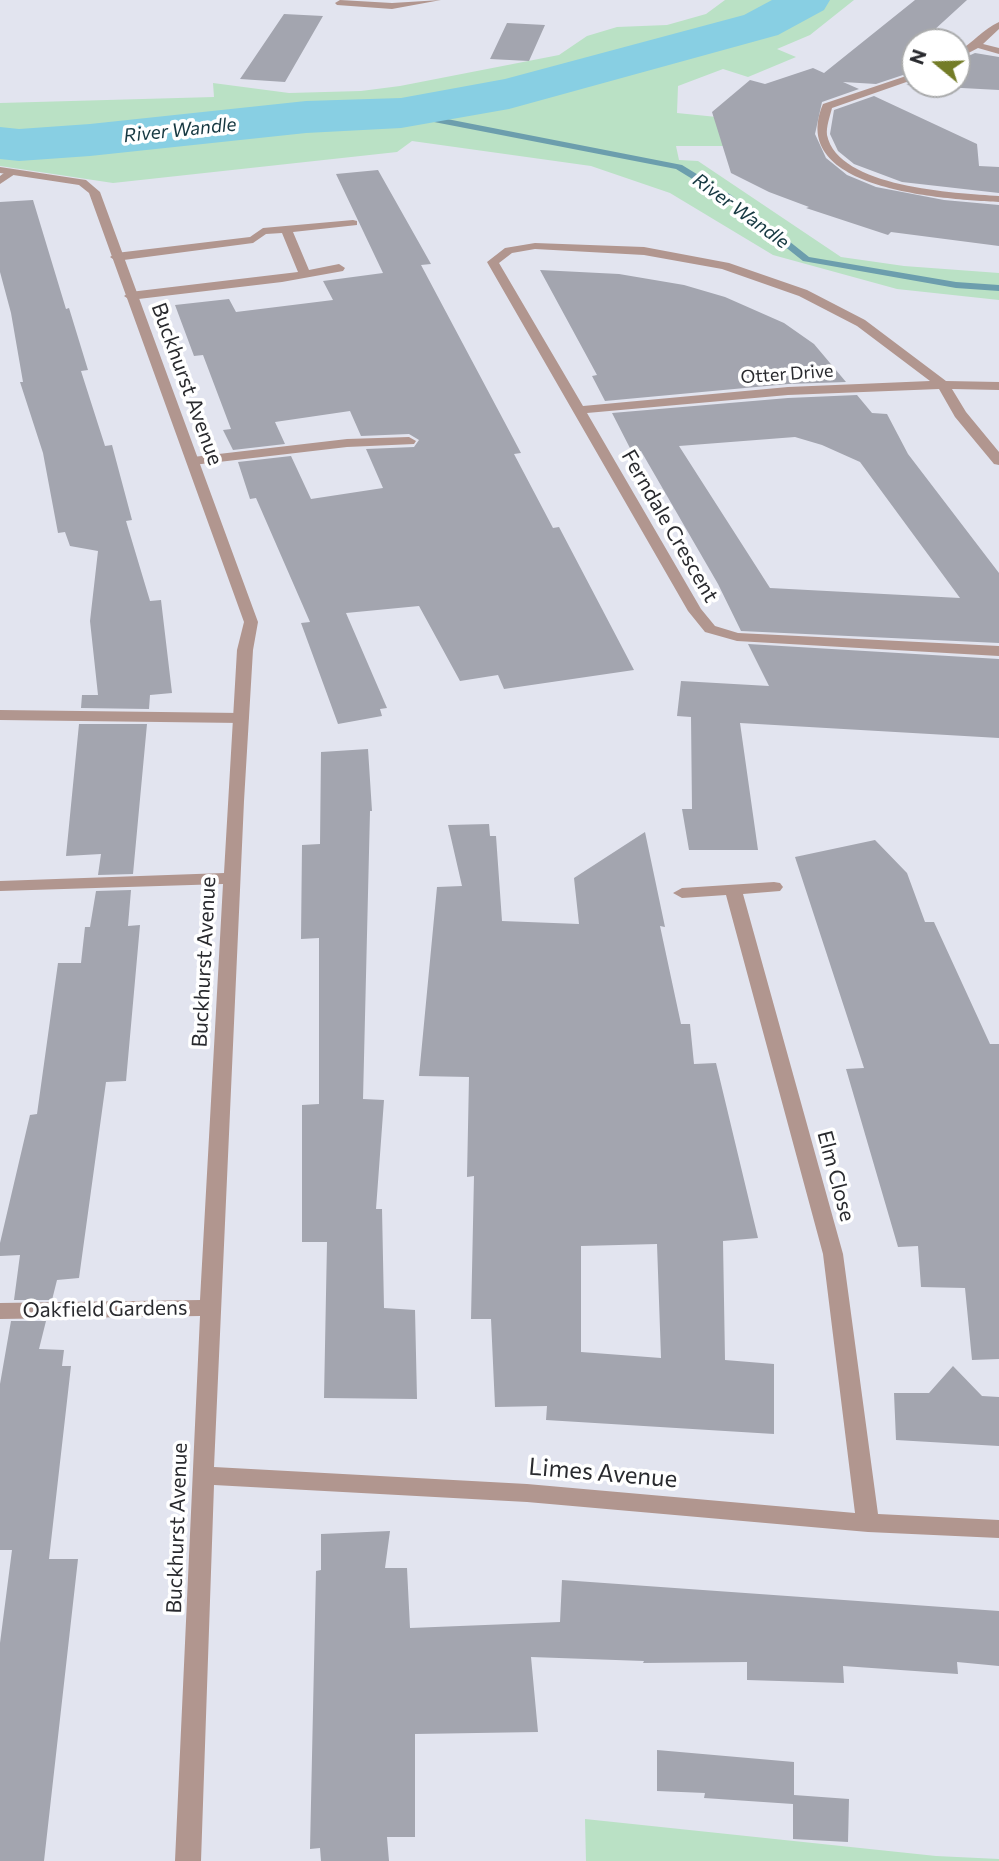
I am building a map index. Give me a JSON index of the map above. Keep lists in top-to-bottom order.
{
  "streets": {
    "street": [
      "Otter Drive",
      "Buckhurst Avenue",
      "Ferndale Crescent",
      "Elm Close",
      "Oakfield Gardens",
      "Limes Avenue"
    ]
  },
  "crossings": [
    ["Otter Drive", "Ferndale Crescent"],
    ["Buckhurst Avenue", "Oakfield Gardens"],
    ["Buckhurst Avenue", "Limes Avenue"],
    ["Elm Close", "Limes Avenue"]
  ],
  "water": ["River Wandle"],
  "north": "left"
}
